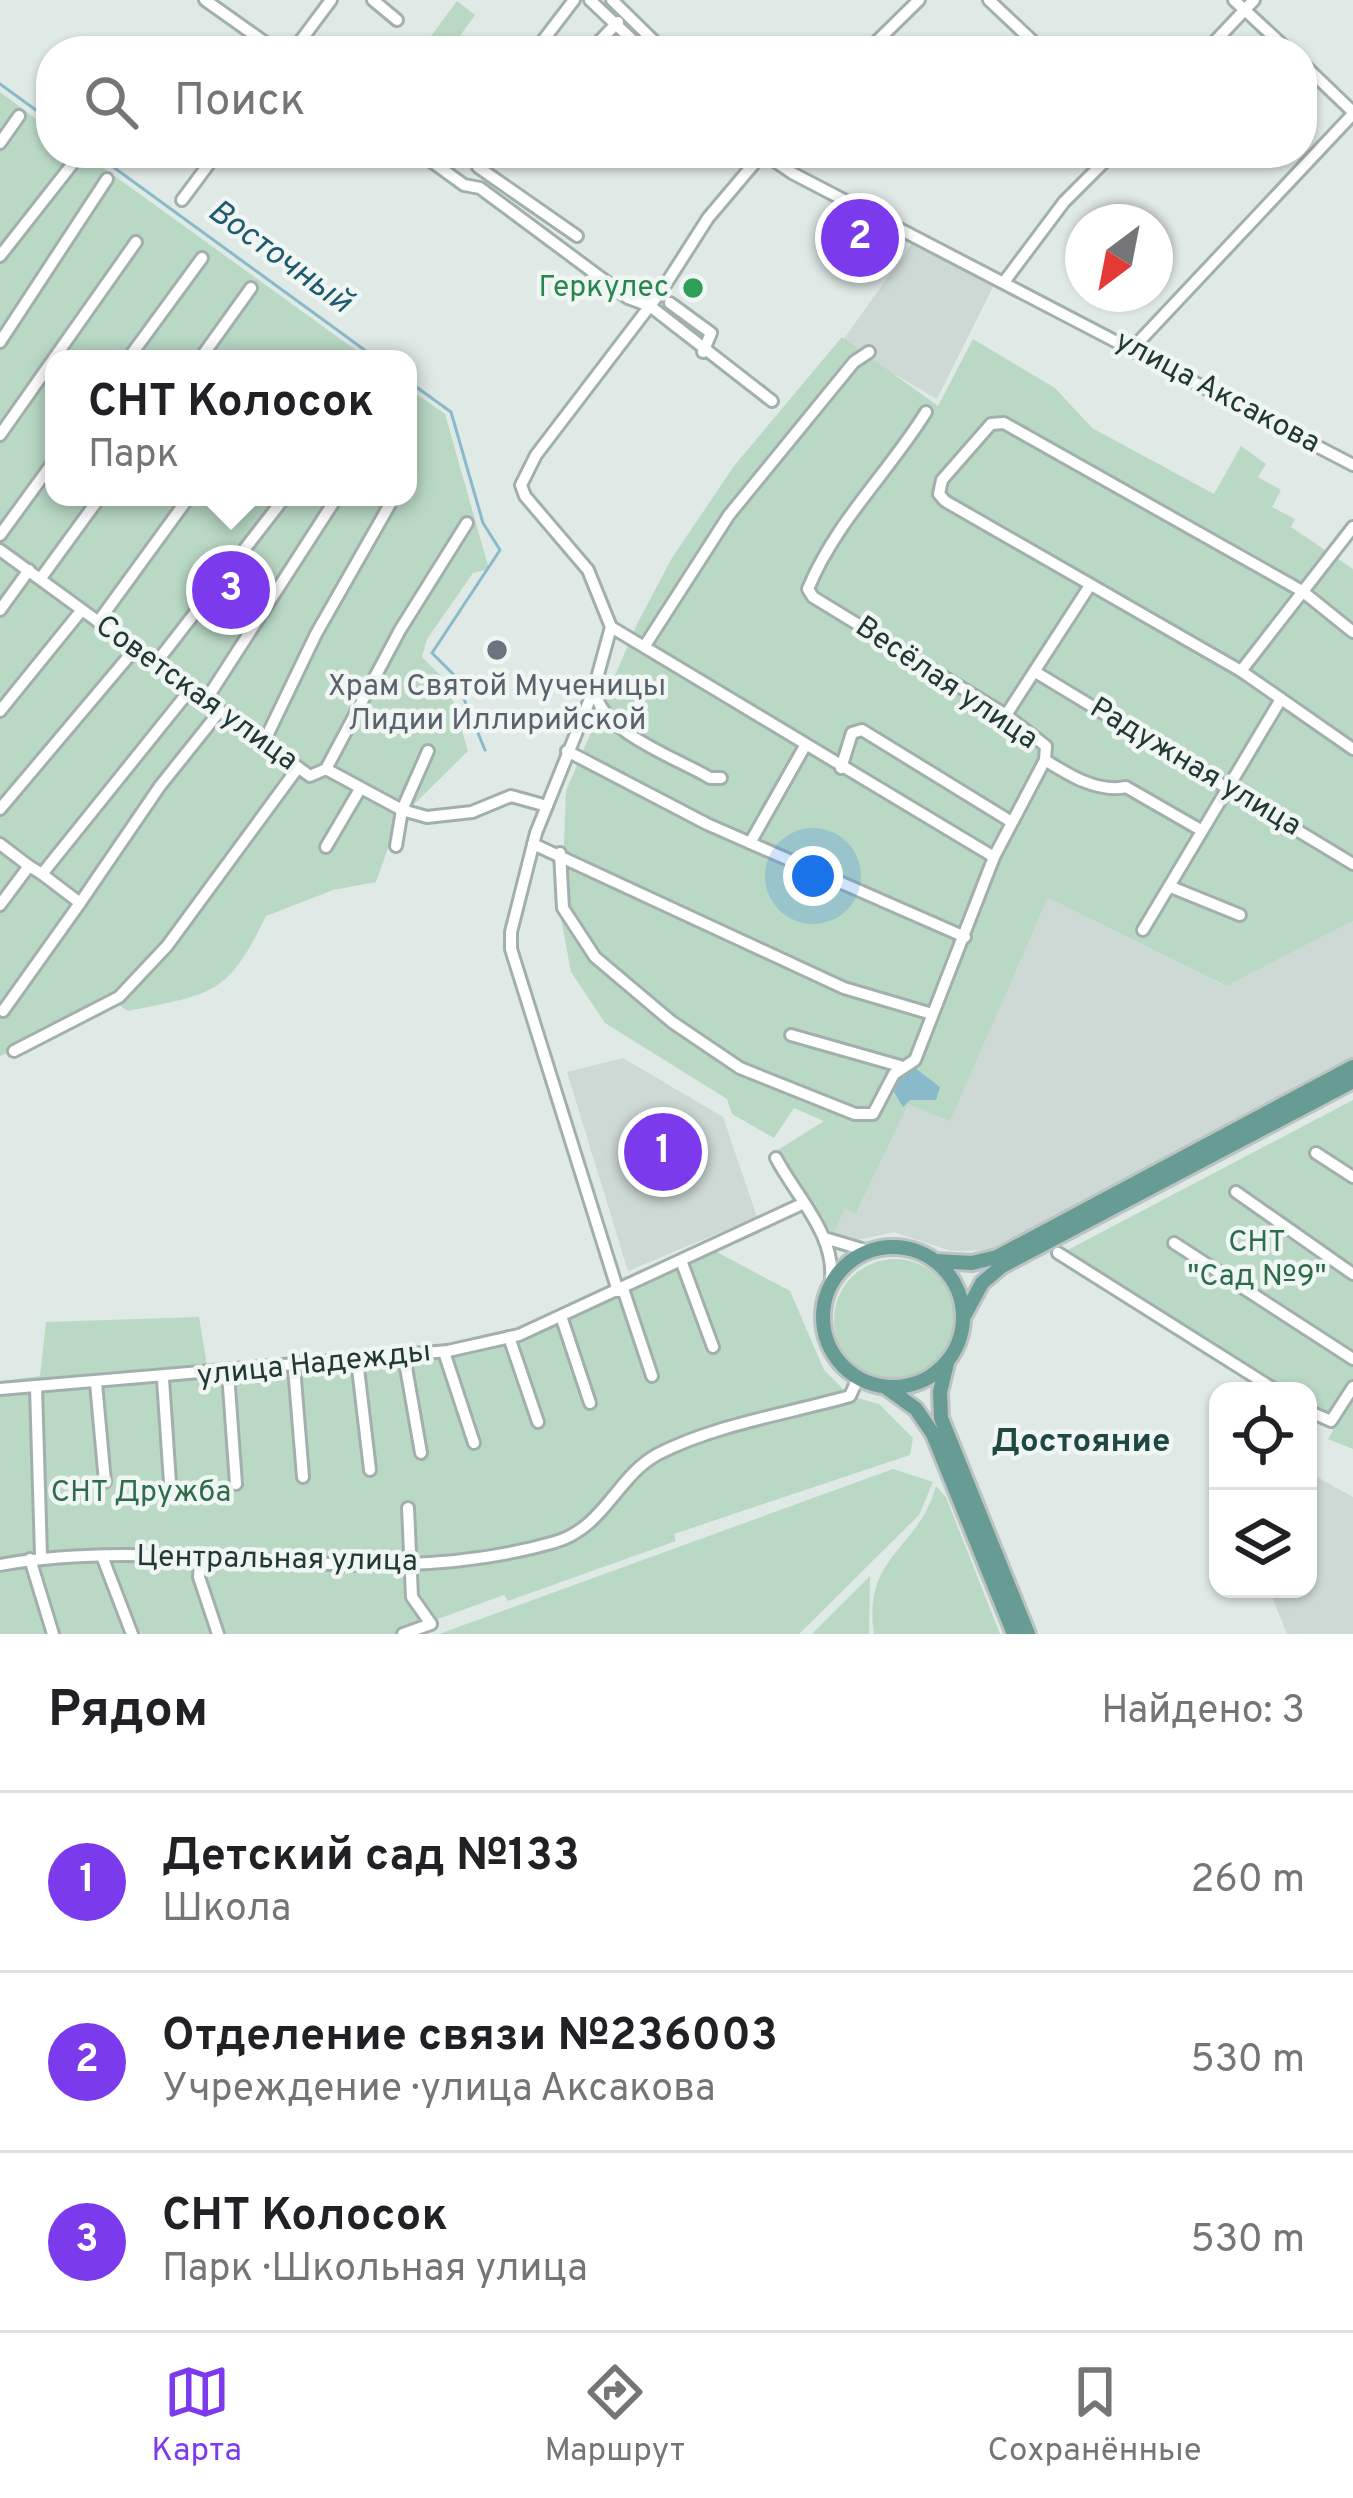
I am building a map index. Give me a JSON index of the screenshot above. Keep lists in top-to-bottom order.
{
  "streets": {
    "street": [
      "улица Аксакова",
      "Весёлая улица",
      "Советская улица",
      "Радужная улица",
      "улица Надежды",
      "Центральная улица"
    ]
  },
  "districts": ["Достояние"],
  "water": ["Восточный"],
  "parks": ["СНТ \"Сад №9\"", "СНТ Дружба"],
  "places": ["Геркулес", "Храм Святой Мученицы Лидии Иллирийской"],
  "north": "bottom left",
  "page": {
    "search": "Поиск",
    "pins": ["2", "3", "1"],
    "popup": ["СНТ Колосок", "Парк"],
    "heading": ["Рядом", "Найдено: 3"],
    "list": [
      {
        "mark": "1",
        "name": "Детский сад №133",
        "note": "Школа",
        "value": "260 m"
      },
      {
        "mark": "2",
        "name": "Отделение связи №236003",
        "note": "Учреждение · улица Аксакова",
        "value": "530 m"
      },
      {
        "mark": "3",
        "name": "СНТ Колосок",
        "note": "Парк · Школьная улица",
        "value": "530 m"
      }
    ],
    "nav": ["Карта", "Маршрут", "Сохранённые"]
  }
}
